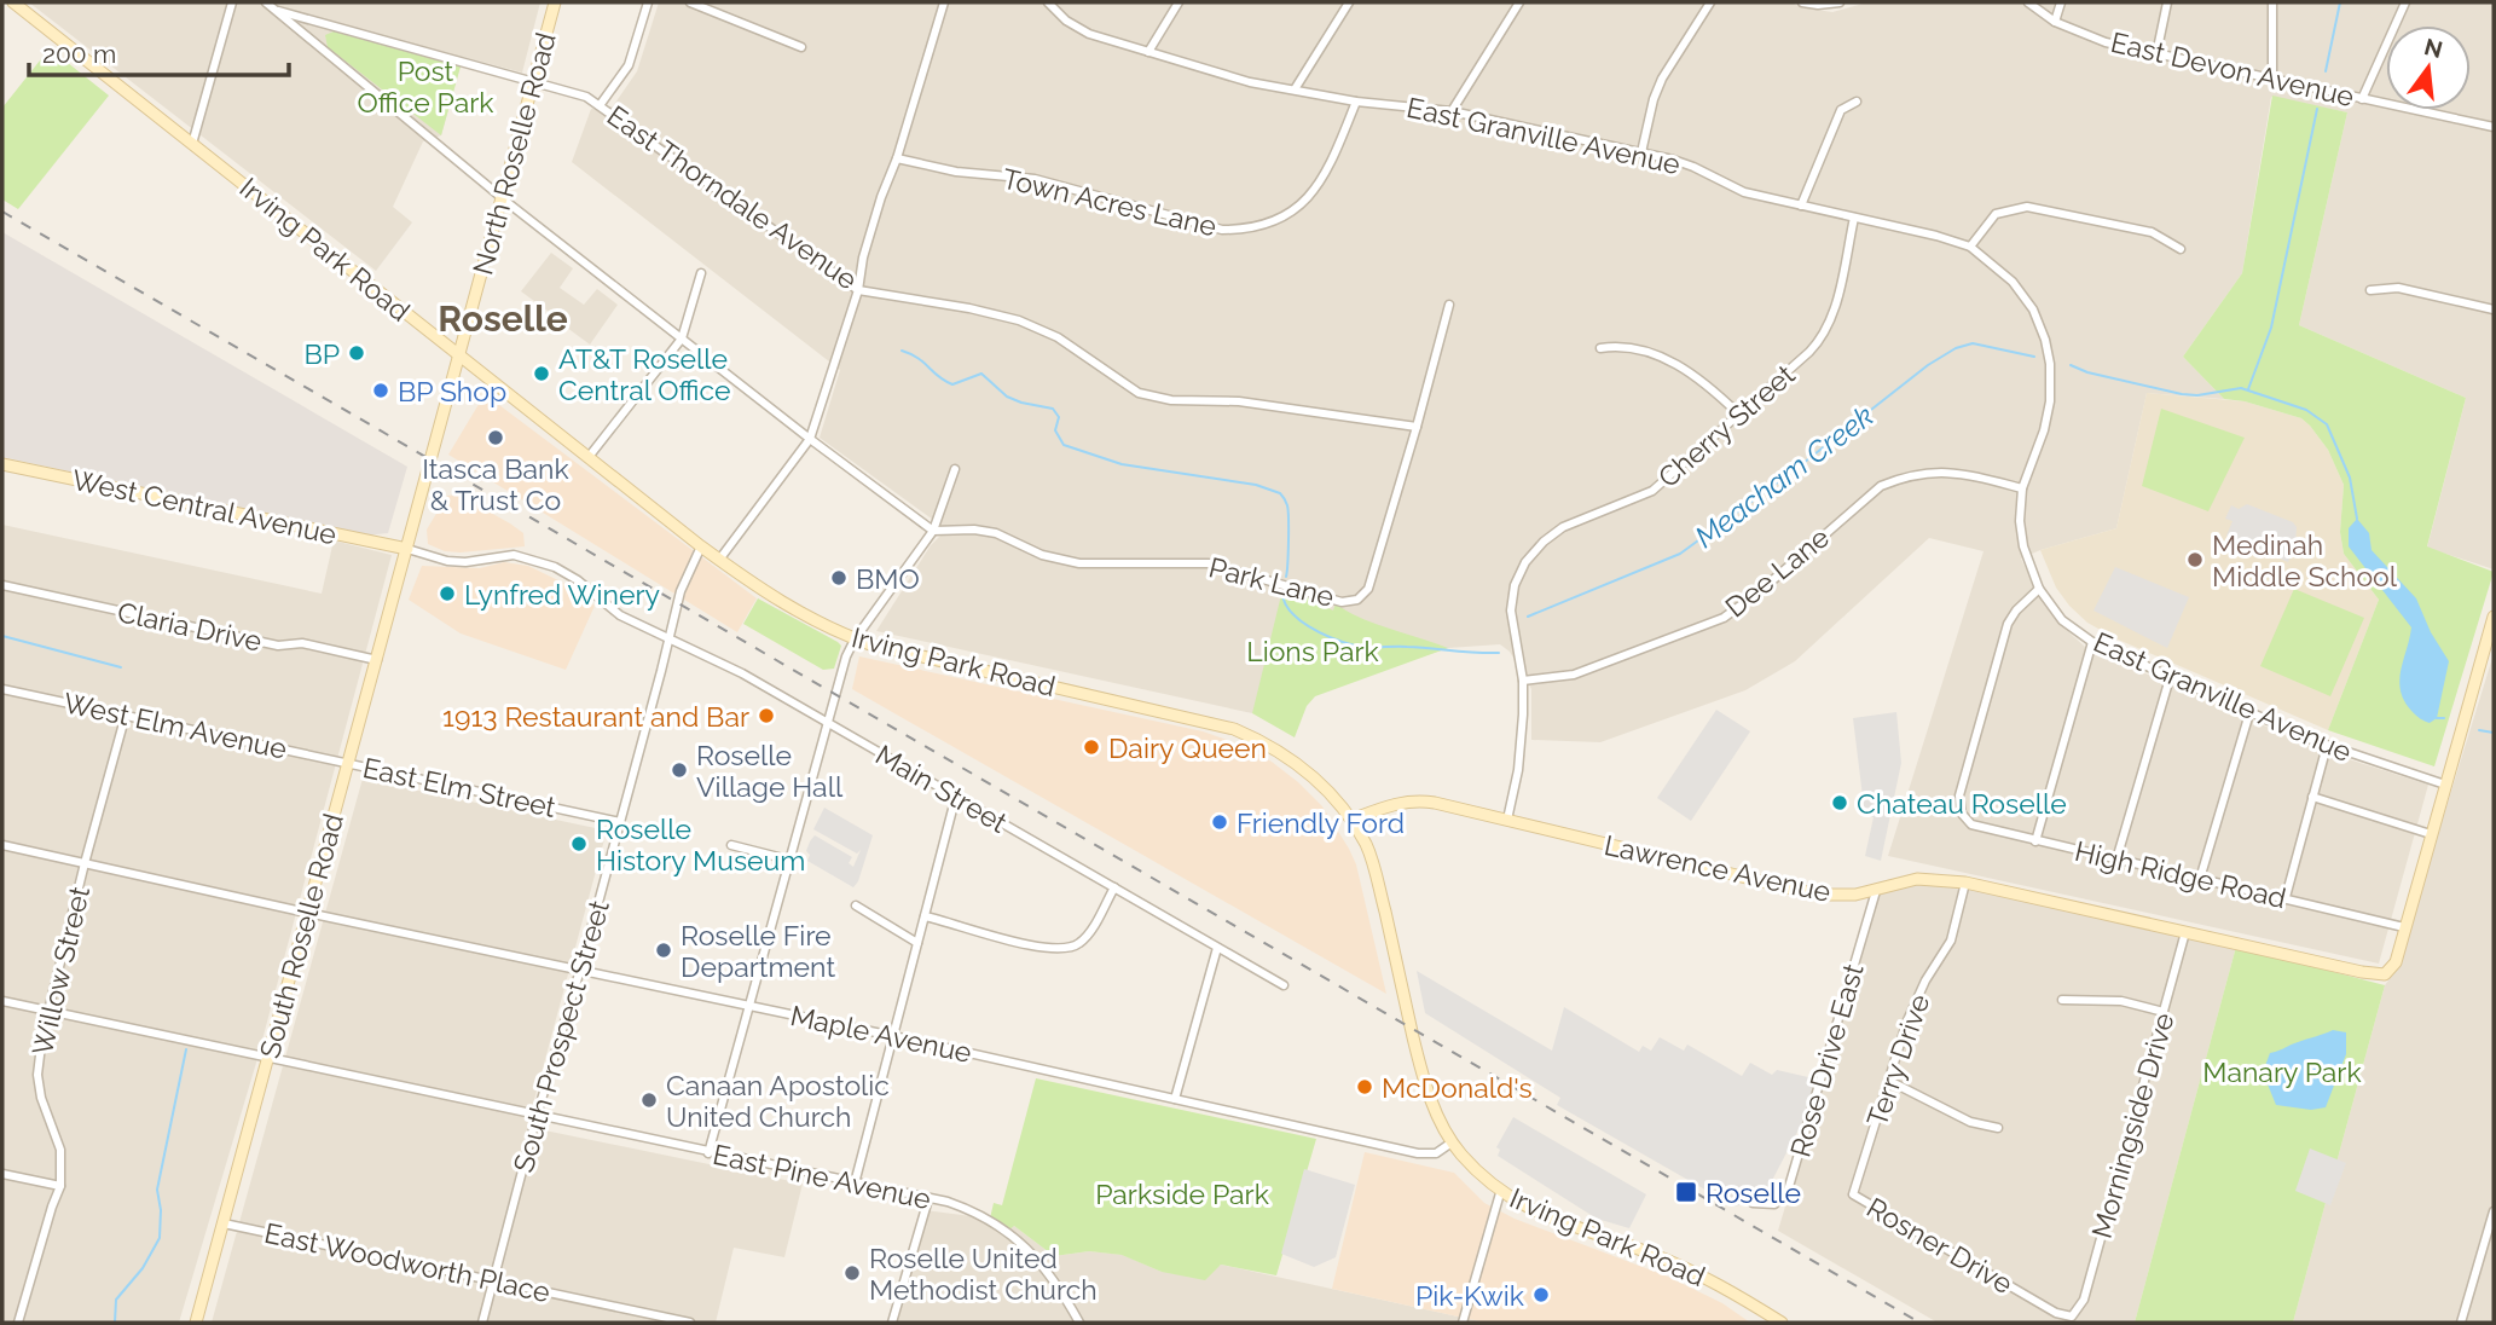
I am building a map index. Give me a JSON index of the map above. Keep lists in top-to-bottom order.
{
  "streets": {
    "main road": [
      "North Roselle Road",
      "Irving Park Road",
      "West Central Avenue",
      "Lawrence Avenue",
      "South Roselle Road"
    ],
    "street": [
      "East Devon Avenue",
      "East Granville Avenue",
      "East Thorndale Avenue",
      "Town Acres Lane",
      "Cherry Street",
      "Dee Lane",
      "Park Lane",
      "Claria Drive",
      "West Elm Avenue",
      "East Elm Street",
      "Main Street",
      "High Ridge Road",
      "Willow Street",
      "Maple Avenue",
      "South Prospect Street",
      "Rose Drive East",
      "Terry Drive",
      "Morningside Drive",
      "East Pine Avenue",
      "Rosner Drive",
      "East Woodworth Place"
    ]
  },
  "crossings": [
    ["East Granville Avenue", "Town Acres Lane"],
    ["East Granville Avenue", "Cherry Street"],
    ["East Granville Avenue", "Dee Lane"],
    ["East Granville Avenue", "High Ridge Road"],
    ["North Roselle Road", "East Thorndale Avenue"],
    ["North Roselle Road", "Irving Park Road"],
    ["North Roselle Road", "West Central Avenue"],
    ["North Roselle Road", "Main Street"],
    ["North Roselle Road", "South Roselle Road"],
    ["East Thorndale Avenue", "Park Lane"],
    ["Irving Park Road", "Lawrence Avenue"],
    ["Irving Park Road", "Maple Avenue"],
    ["Irving Park Road", "South Prospect Street"],
    ["Cherry Street", "Dee Lane"],
    ["Cherry Street", "Lawrence Avenue"],
    ["West Central Avenue", "Main Street"],
    ["West Central Avenue", "South Roselle Road"],
    ["Claria Drive", "South Roselle Road"],
    ["West Elm Avenue", "East Elm Street"],
    ["West Elm Avenue", "South Roselle Road"],
    ["West Elm Avenue", "Willow Street"],
    ["East Elm Street", "South Roselle Road"],
    ["East Elm Street", "South Prospect Street"],
    ["Main Street", "South Roselle Road"],
    ["Main Street", "South Prospect Street"],
    ["Lawrence Avenue", "High Ridge Road"],
    ["Lawrence Avenue", "Rose Drive East"],
    ["Lawrence Avenue", "Terry Drive"],
    ["Lawrence Avenue", "Morningside Drive"],
    ["South Roselle Road", "Maple Avenue"],
    ["South Roselle Road", "East Pine Avenue"],
    ["South Roselle Road", "East Woodworth Place"],
    ["Willow Street", "Maple Avenue"],
    ["Willow Street", "East Pine Avenue"],
    ["Maple Avenue", "South Prospect Street"],
    ["South Prospect Street", "East Pine Avenue"],
    ["South Prospect Street", "East Woodworth Place"],
    ["Terry Drive", "Rosner Drive"],
    ["Morningside Drive", "Rosner Drive"]
  ],
  "districts": ["Roselle"],
  "water": ["Meacham Creek"],
  "parks": [
    "Post Office Park",
    "Lions Park",
    "Manary Park",
    "Parkside Park"
  ],
  "places": {
    "other": [
      "BP",
      "AT&T Roselle Central Office",
      "BP Shop",
      "Itasca Bank & Trust Co",
      "Medinah Middle School",
      "BMO",
      "Lynfred Winery",
      "1913 Restaurant and Bar",
      "Dairy Queen",
      "Roselle Village Hall",
      "Chateau Roselle",
      "Friendly Ford",
      "Roselle History Museum",
      "Roselle Fire Department",
      "McDonald's",
      "Canaan Apostolic United Church",
      "Roselle United Methodist Church",
      "Pik-Kwik"
    ],
    "transit": ["Roselle"]
  },
  "scale_bar": "200 m",
  "north": "top"
}
